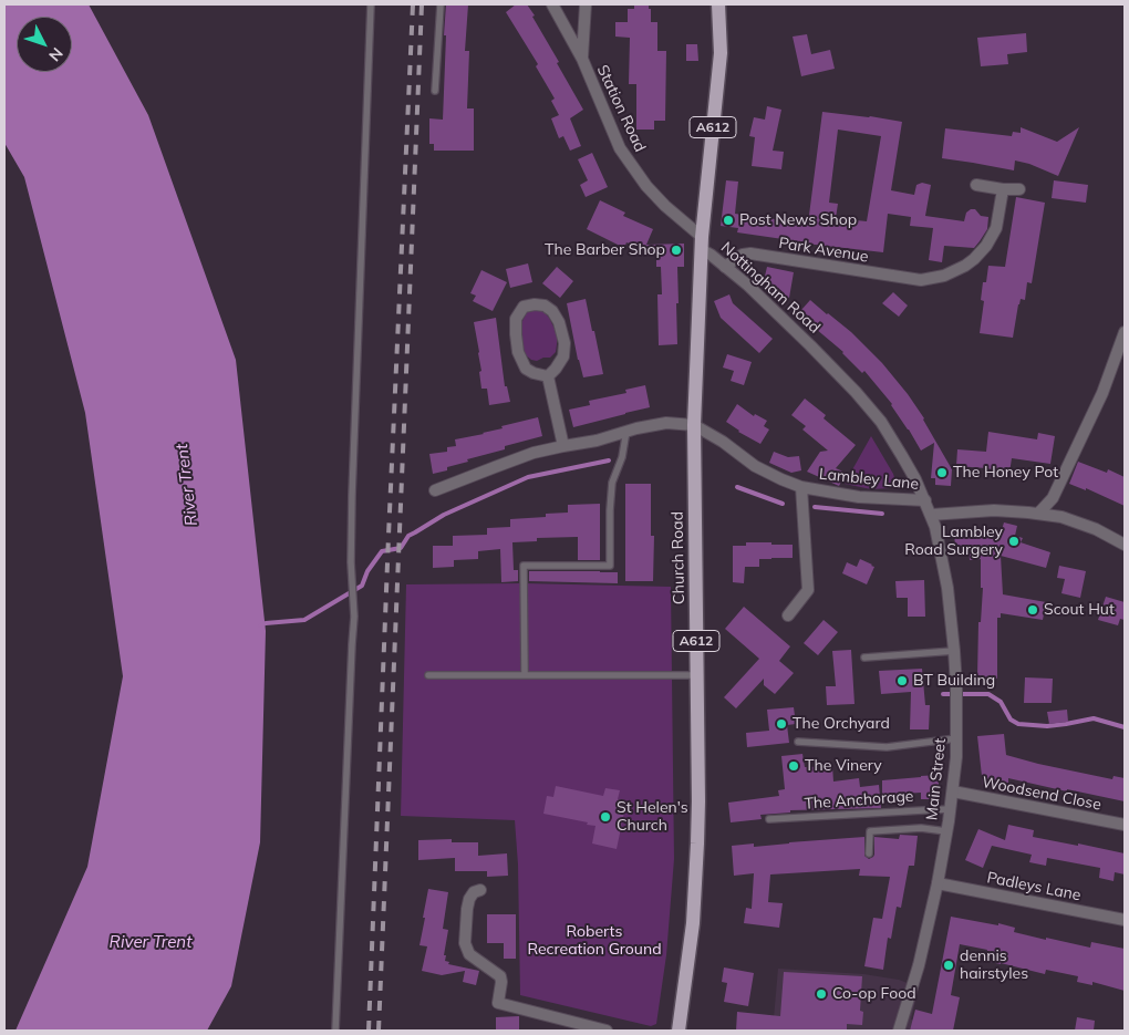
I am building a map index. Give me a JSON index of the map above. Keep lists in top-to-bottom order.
{
  "streets": {
    "main road": ["A612", "Nottingham Road", "Church Road"],
    "street": [
      "Station Road",
      "Park Avenue",
      "Lambley Lane",
      "Main Street",
      "Woodsend Close",
      "Padleys Lane"
    ],
    "lane": ["The Anchorage"]
  },
  "crossings": [
    ["Station Road", "Nottingham Road"],
    ["Station Road", "Church Road"],
    ["Park Avenue", "Nottingham Road"],
    ["Nottingham Road", "Lambley Lane"],
    ["Nottingham Road", "Church Road"],
    ["Nottingham Road", "Main Street"],
    ["Lambley Lane", "Church Road"],
    ["Main Street", "Woodsend Close"],
    ["Main Street", "The Anchorage"],
    ["Main Street", "Padleys Lane"]
  ],
  "water": ["River Trent"],
  "parks": ["Roberts Recreation Ground"],
  "places": [
    "Post News Shop",
    "The Barber Shop",
    "The Honey Pot",
    "Lambley Road Surgery",
    "Scout Hut",
    "BT Building",
    "The Orchyard",
    "The Vinery",
    "St Helen's Church",
    "dennis hairstyles",
    "Co-op Food"
  ],
  "north": "bottom right"
}
